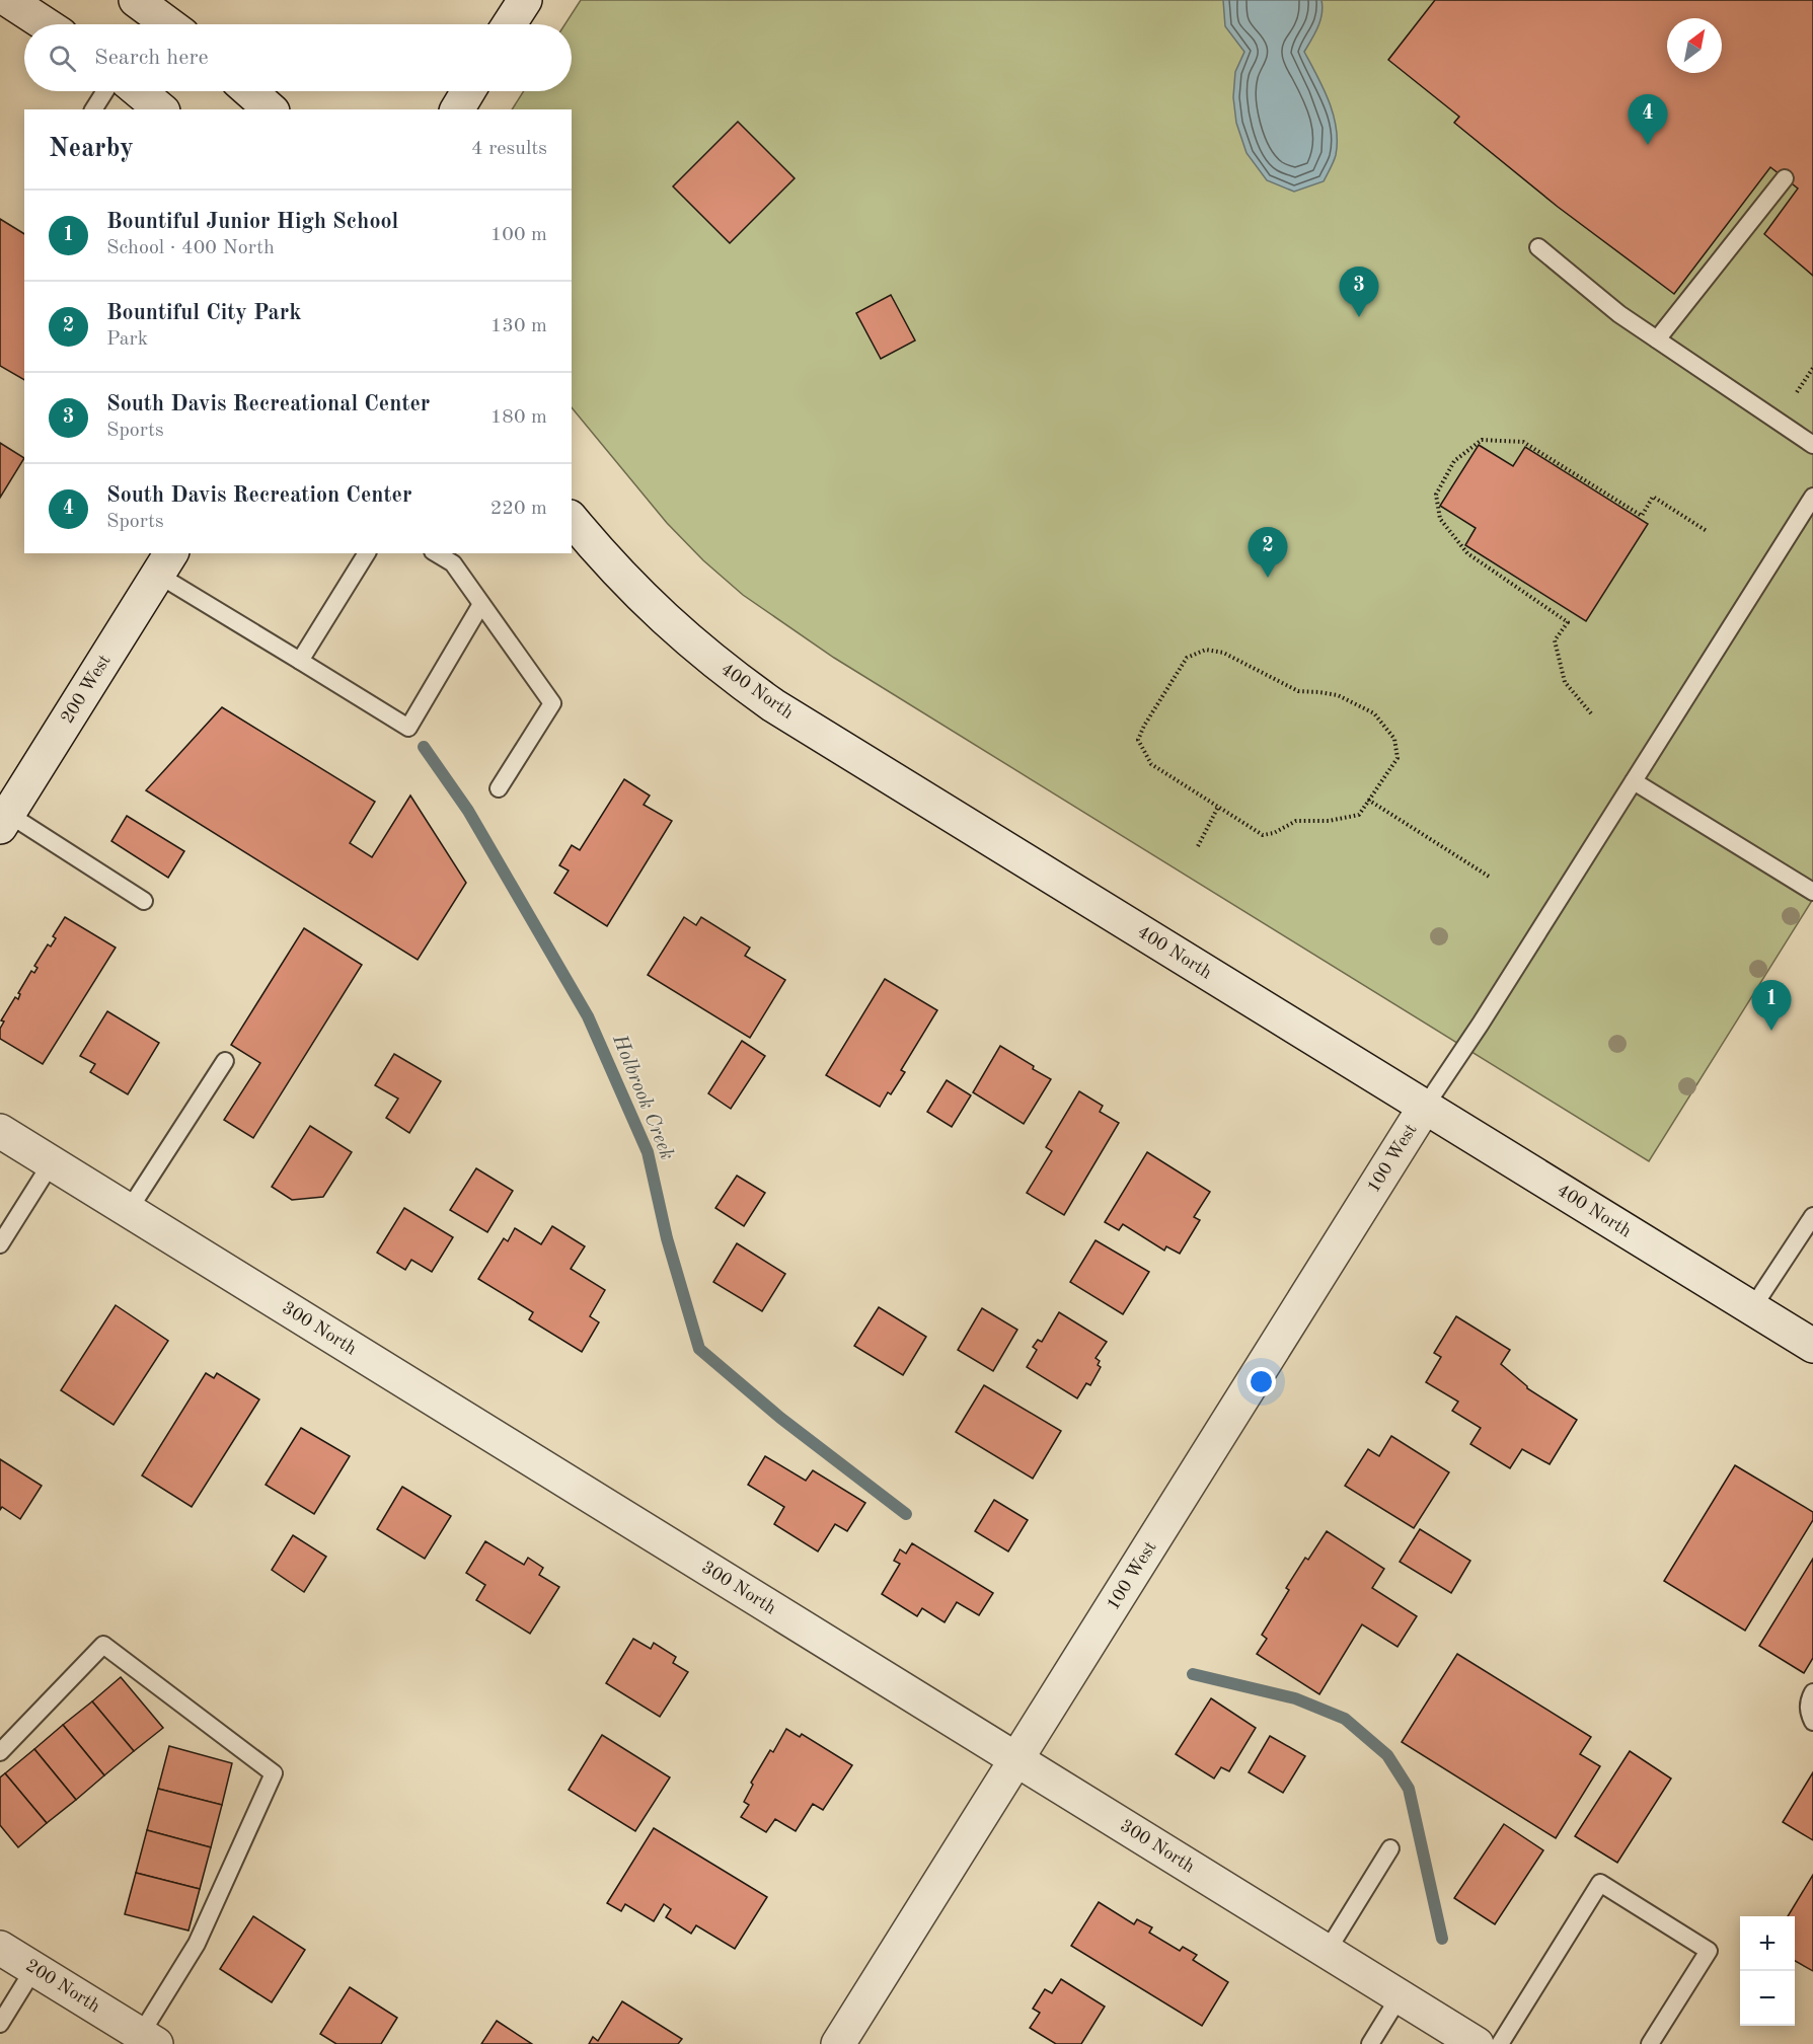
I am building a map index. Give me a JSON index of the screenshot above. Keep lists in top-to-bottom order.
{
  "streets": {
    "street": [
      "200 West",
      "400 North",
      "100 West",
      "300 North",
      "200 North"
    ]
  },
  "crossings": [
    ["400 North", "100 West"],
    ["100 West", "300 North"]
  ],
  "water": ["Holbrook Creek"],
  "north": "top right",
  "page": {
    "search": "Search here",
    "pins": [
      "4",
      "3",
      "2",
      "1"
    ],
    "heading": ["Nearby", "4 results"],
    "list": [
      {
        "mark": "1",
        "name": "Bountiful Junior High School",
        "note": "School · 400 North",
        "value": "100 m"
      },
      {
        "mark": "2",
        "name": "Bountiful City Park",
        "note": "Park",
        "value": "130 m"
      },
      {
        "mark": "3",
        "name": "South Davis Recreational Center",
        "note": "Sports",
        "value": "180 m"
      },
      {
        "mark": "4",
        "name": "South Davis Recreation Center",
        "note": "Sports",
        "value": "220 m"
      }
    ],
    "map_buttons": ["+", "−"]
  }
}
